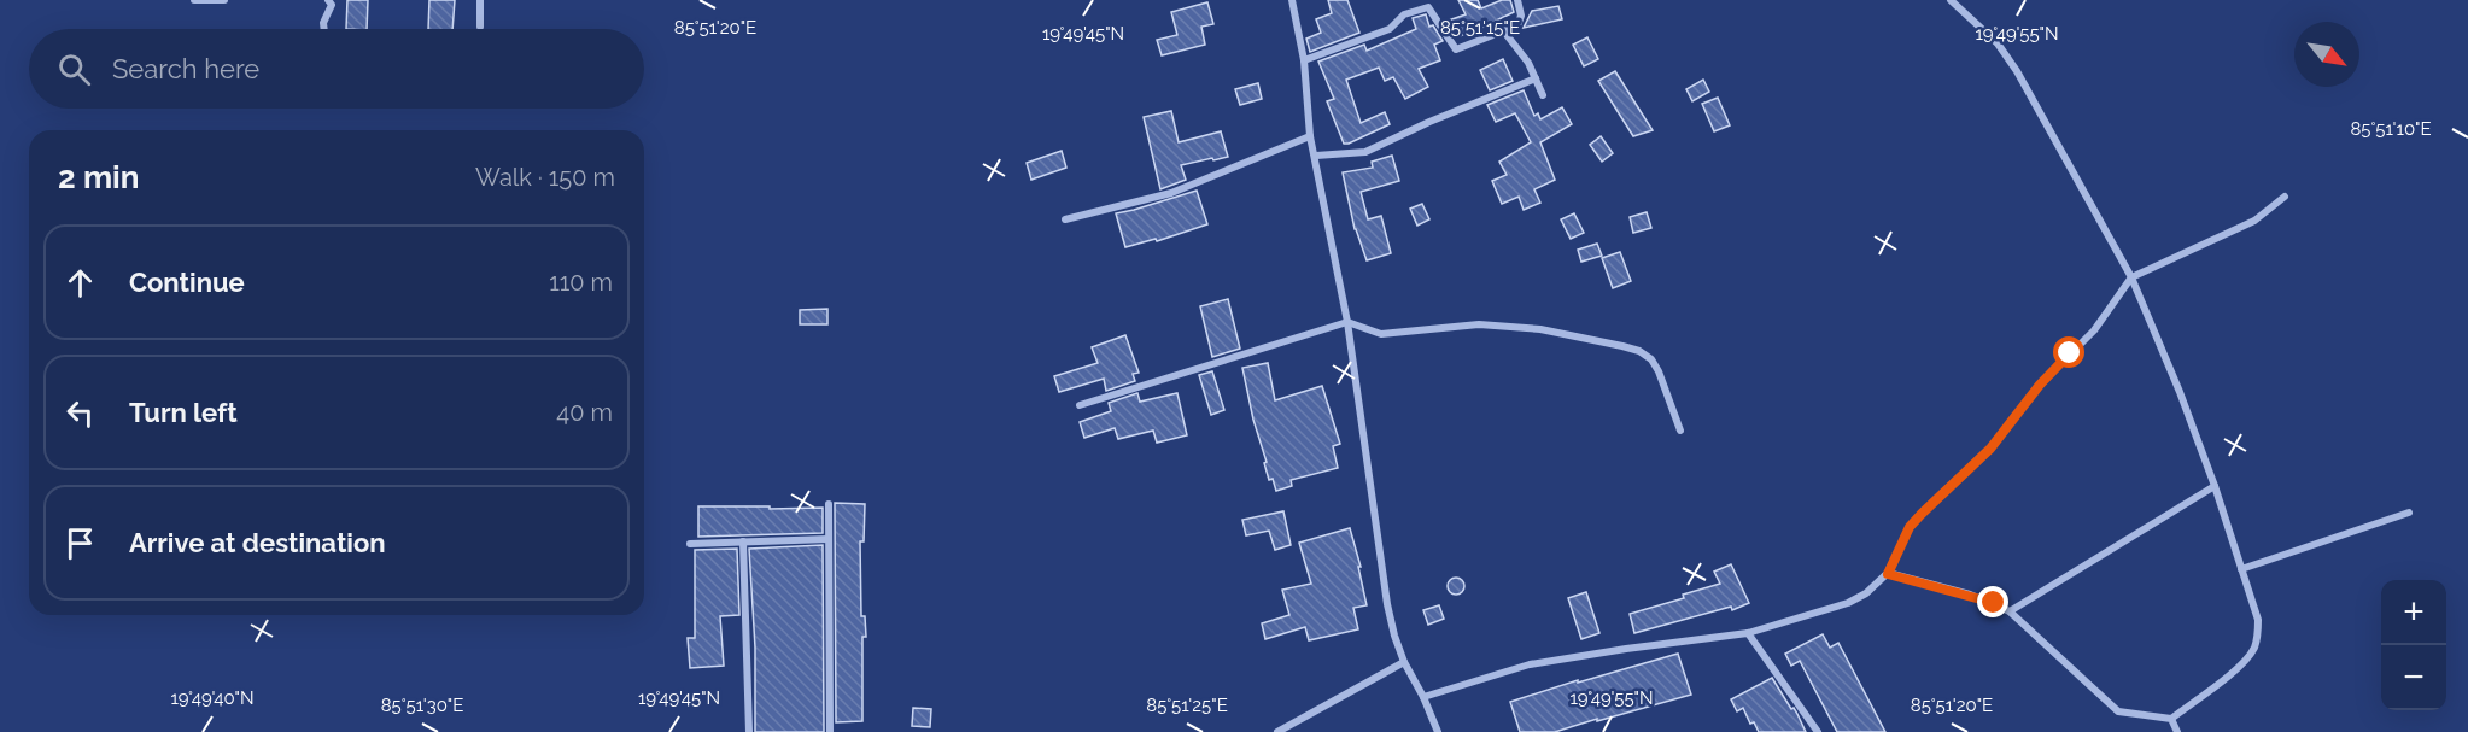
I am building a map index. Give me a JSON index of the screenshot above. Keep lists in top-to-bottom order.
{
  "north": "bottom right",
  "page": {
    "search": "Search here",
    "heading": ["2 min", "Walk · 150 m"],
    "list": [
      ["Continue", "110 m"],
      ["Turn left", "40 m"],
      "Arrive at destination"
    ],
    "map_buttons": ["+", "−"]
  },
  "coordinates": [
    "85°51'20\"E",
    "85°51'15\"E",
    "19°49'45\"N",
    "19°49'55\"N",
    "85°51'10\"E",
    "19°49'40\"N",
    "85°51'30\"E",
    "85°51'25\"E"
  ]
}
